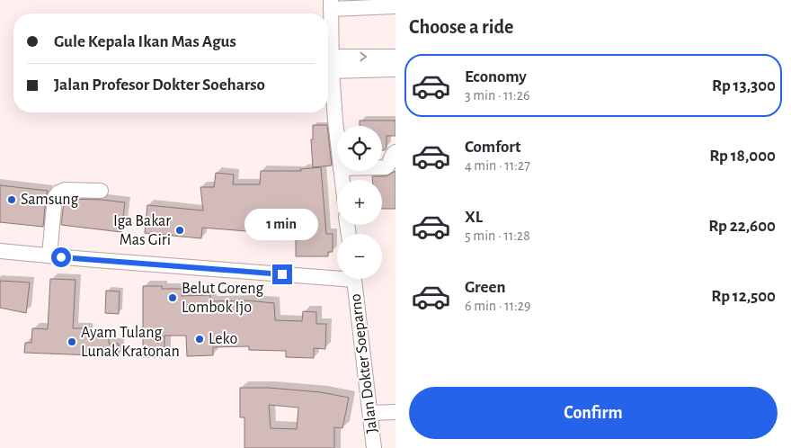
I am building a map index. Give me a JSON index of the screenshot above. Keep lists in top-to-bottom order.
{
  "streets": {
    "street": ["Jalan Dokter Soeparno"]
  },
  "places": [
    "Samsung",
    "Iga Bakar Mas Giri",
    "Belut Goreng Lombok Ijo",
    "Leko",
    "Ayam Tulang Lunak Kratonan"
  ],
  "page": {
    "heading": "Choose a ride",
    "banner": ["Gule Kepala Ikan Mas Agus", "Jalan Profesor Dokter Soeharso"],
    "list": [
      {
        "name": "Economy",
        "note": "3 min · 11:26",
        "value": "Rp 13,300"
      },
      {
        "name": "Comfort",
        "note": "4 min · 11:27",
        "value": "Rp 18,000"
      },
      {
        "name": "XL",
        "note": "5 min · 11:28",
        "value": "Rp 22,600"
      },
      {
        "name": "Green",
        "note": "6 min · 11:29",
        "value": "Rp 12,500"
      }
    ],
    "map_buttons": ["+", "−"],
    "bubble": "1 min",
    "buttons": "Confirm"
  }
}
